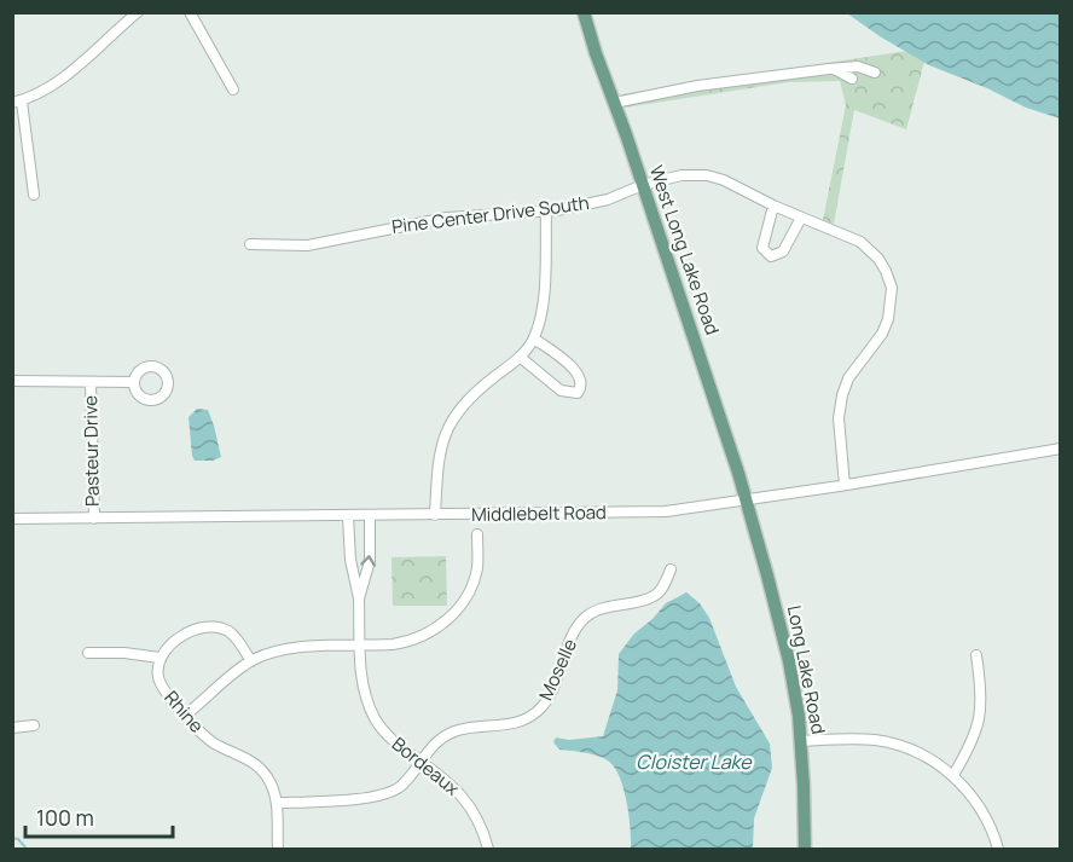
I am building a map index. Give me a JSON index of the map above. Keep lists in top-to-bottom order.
{
  "streets": {
    "main road": ["West Long Lake Road", "Long Lake Road"],
    "street": [
      "Pine Center Drive South",
      "Pasteur Drive",
      "Middlebelt Road",
      "Moselle",
      "Rhine",
      "Bordeaux"
    ]
  },
  "crossings": [
    ["Pine Center Drive South", "West Long Lake Road"],
    ["Pine Center Drive South", "Middlebelt Road"],
    ["West Long Lake Road", "Middlebelt Road"],
    ["West Long Lake Road", "Long Lake Road"],
    ["Pasteur Drive", "Middlebelt Road"],
    ["Middlebelt Road", "Long Lake Road"],
    ["Middlebelt Road", "Bordeaux"],
    ["Moselle", "Rhine"],
    ["Moselle", "Bordeaux"]
  ],
  "water": ["Cloister Lake"],
  "scale_bar": "100 m"
}
